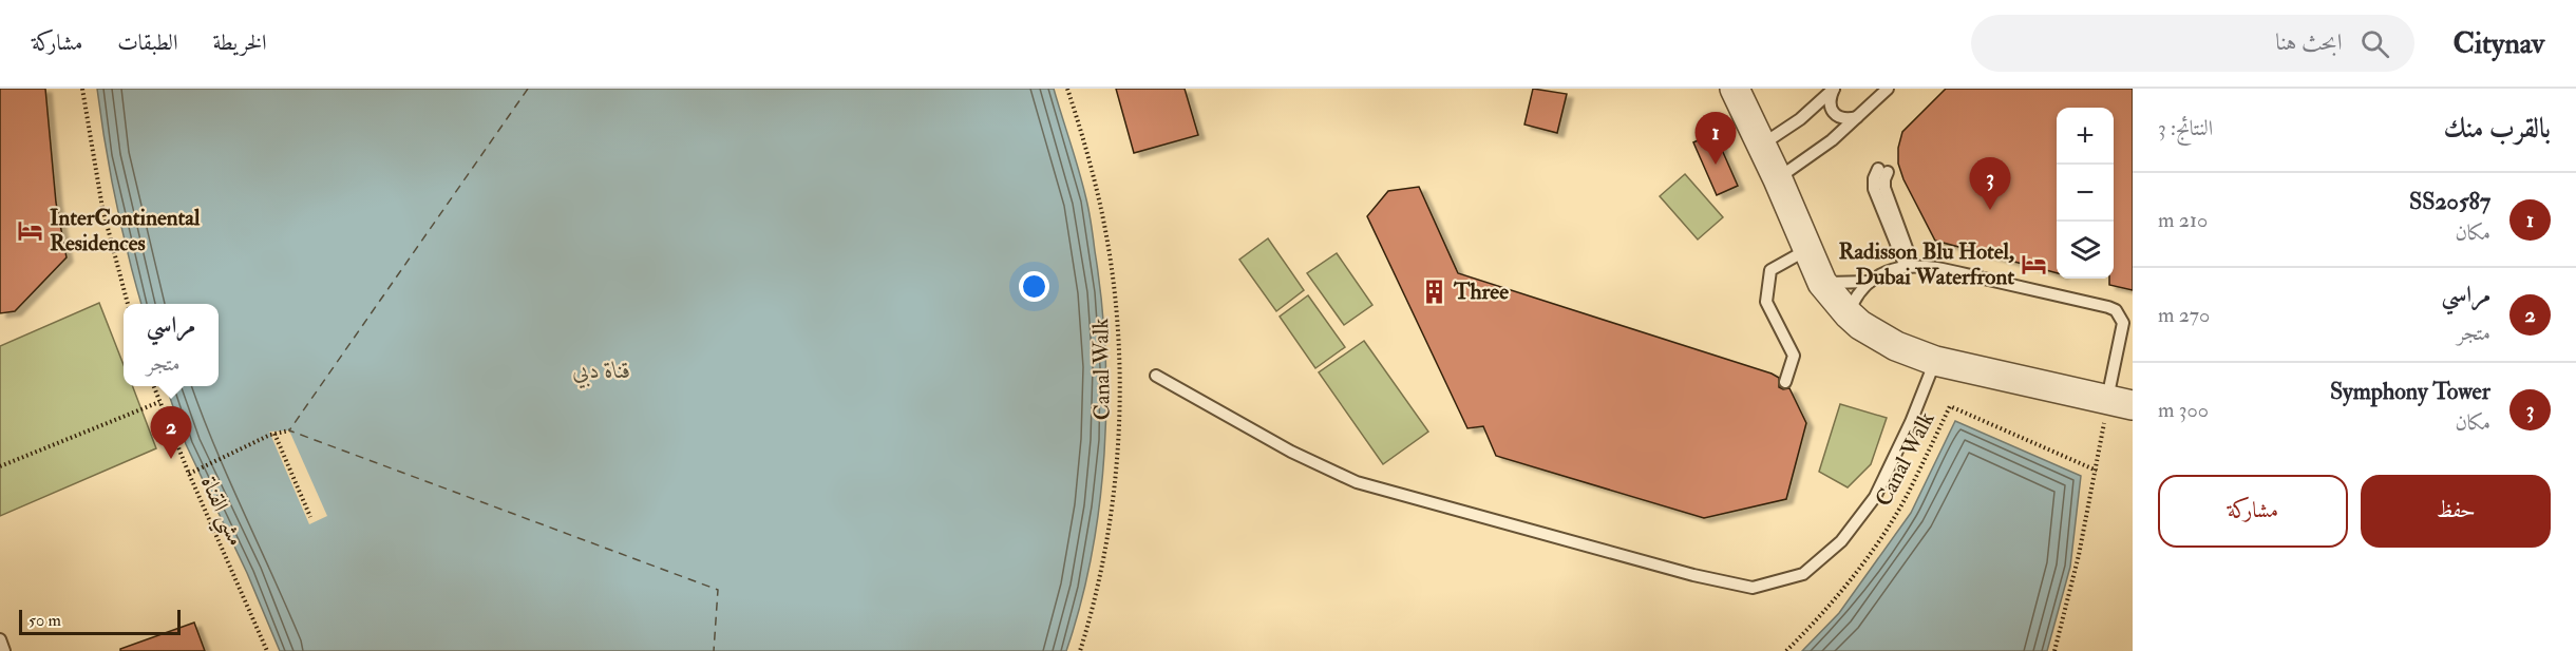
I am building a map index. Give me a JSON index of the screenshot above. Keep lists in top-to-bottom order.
{
  "streets": {
    "path": ["Canal Walk", "مشي القناة"]
  },
  "water": ["قناة دبي"],
  "places": {
    "hotel": ["InterContinental Residences", "Radisson Blu Hotel, Dubai Waterfront"],
    "building": ["Three"]
  },
  "scale_bar": "50 m",
  "page": {
    "header": "Citynav",
    "search": "ابحث هنا",
    "nav": ["الخريطة", "الطبقات", "مشاركة"],
    "heading": ["بالقرب منك", "النتائج: 3"],
    "map_buttons": ["+", "−"],
    "pins": ["1", "3", "2"],
    "list": [
      {
        "mark": "1",
        "name": "SS20587",
        "note": "مكان",
        "value": "210 m"
      },
      {
        "mark": "2",
        "name": "مراسي",
        "note": "متجر",
        "value": "270 m"
      },
      {
        "mark": "3",
        "name": "Symphony Tower",
        "note": "مكان",
        "value": "300 m"
      }
    ],
    "popup": ["مراسي", "متجر"],
    "buttons": ["حفظ", "مشاركة"],
    "scale": "50 m"
  }
}
